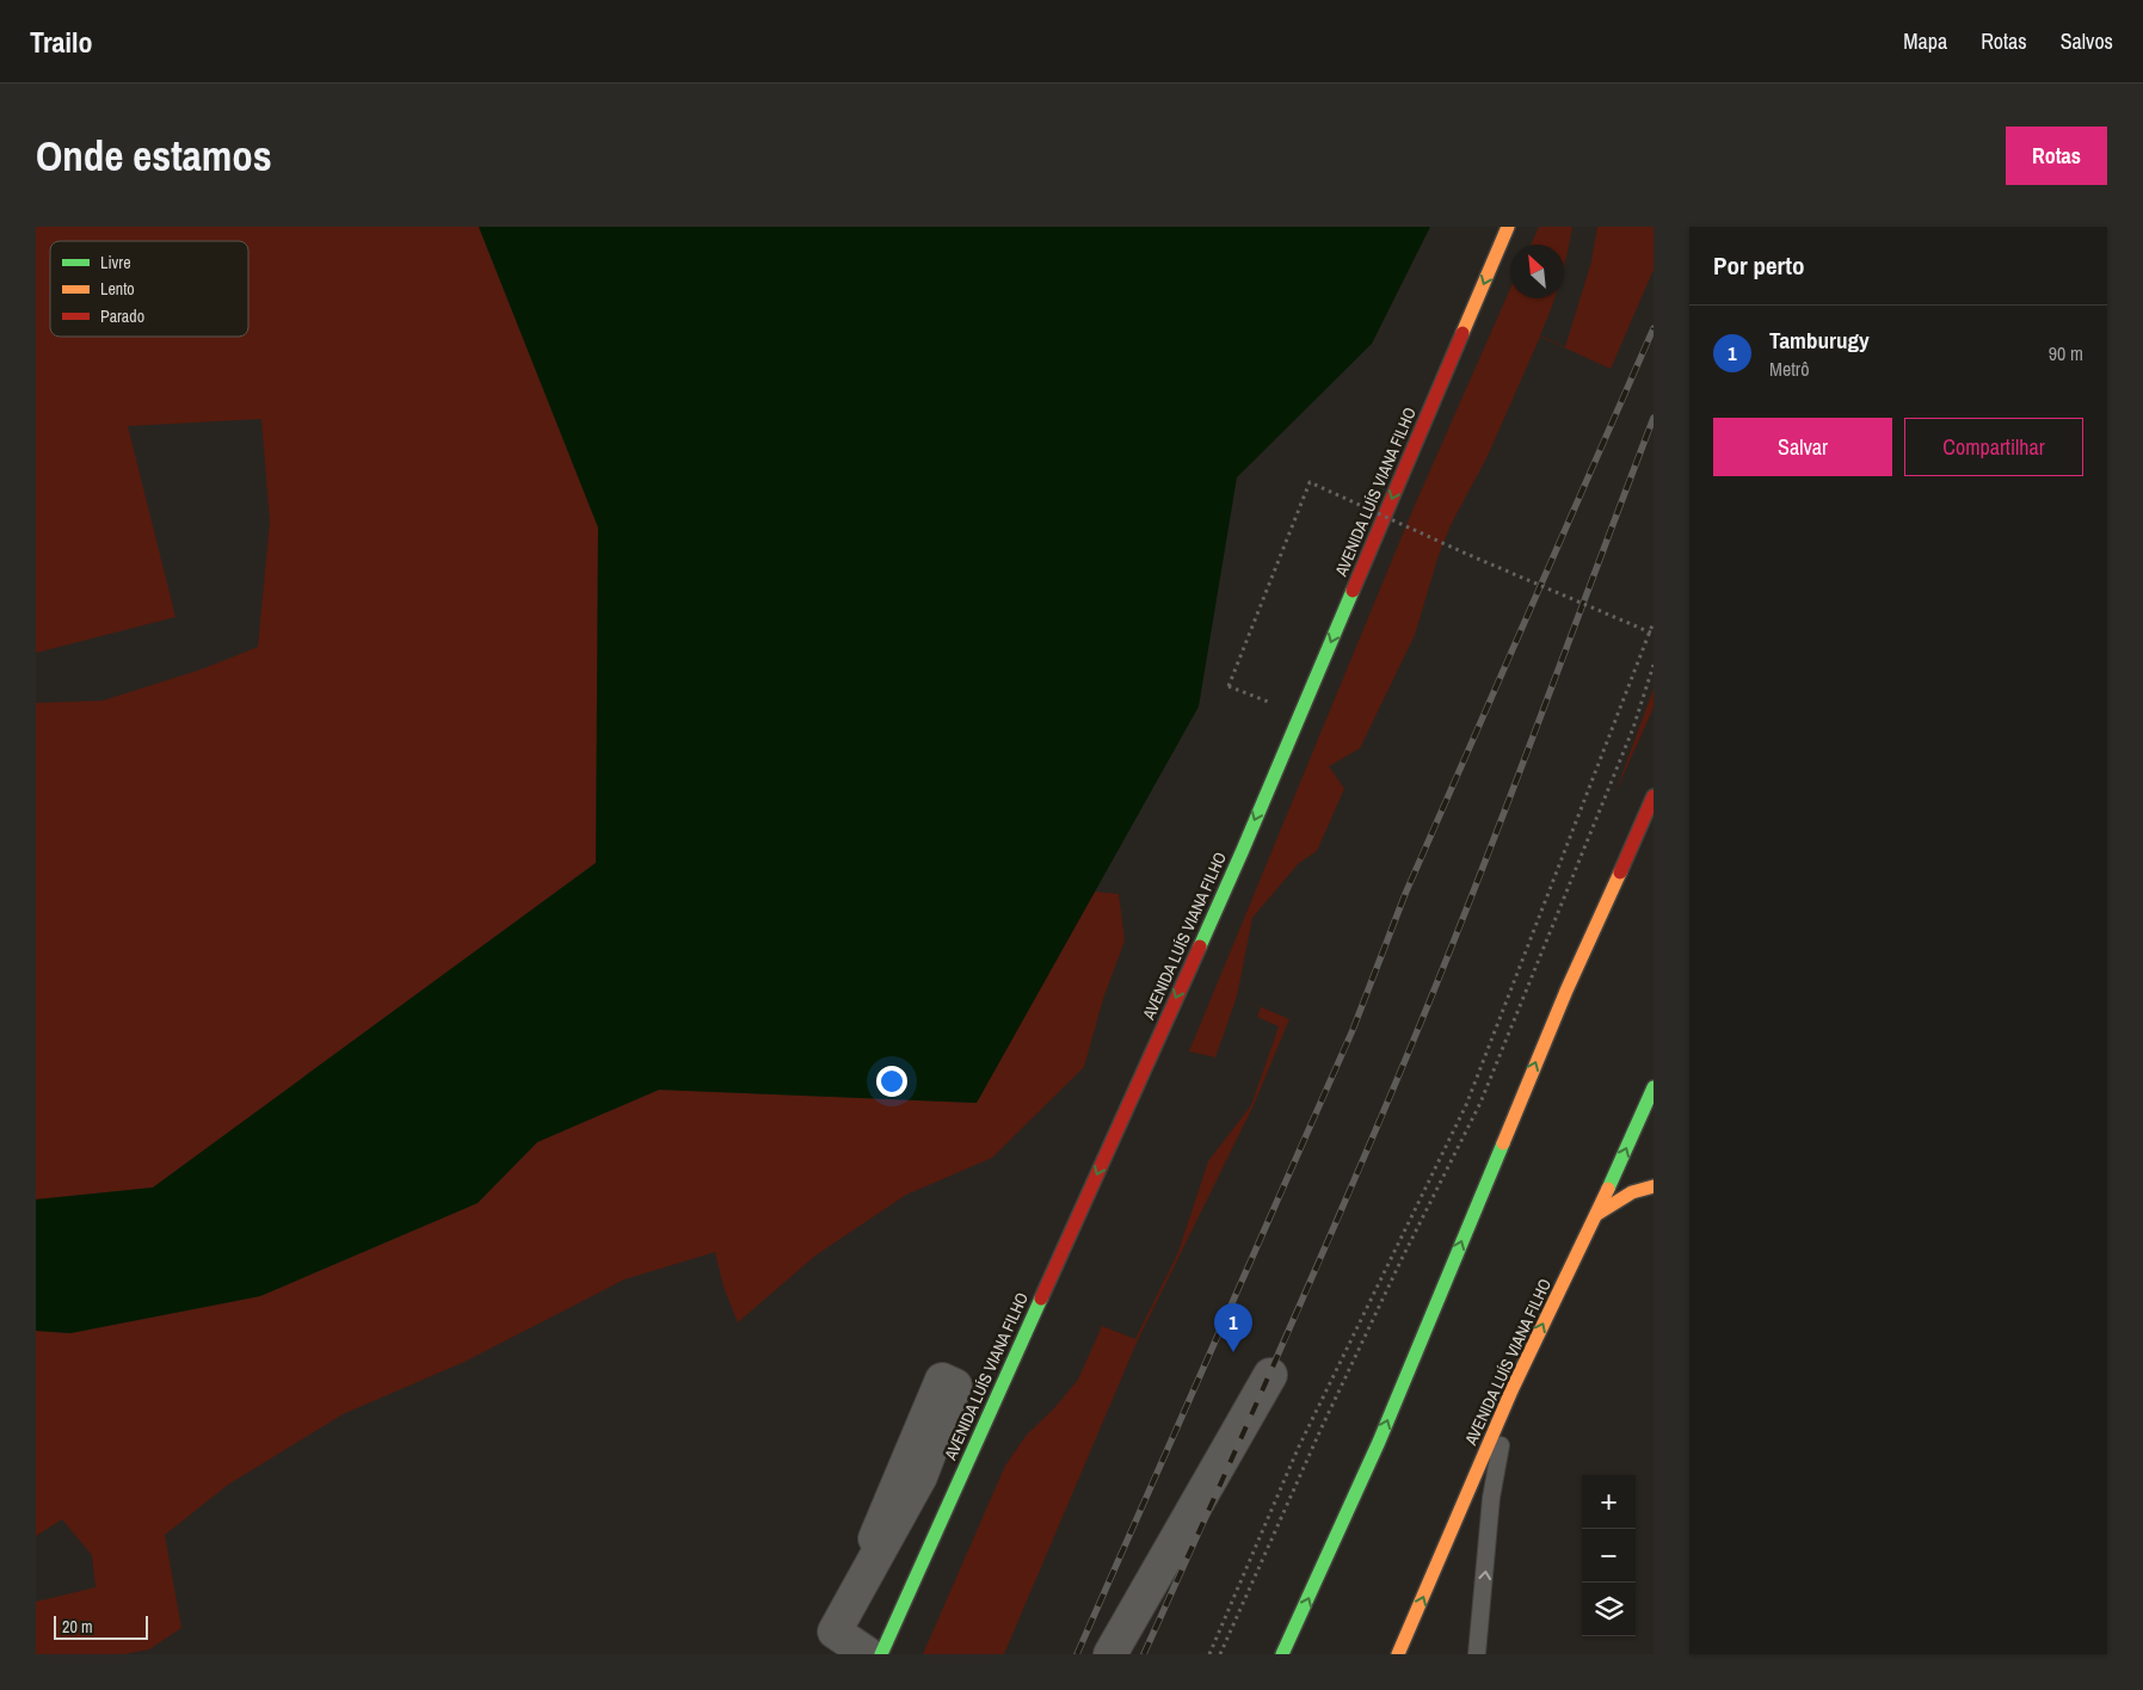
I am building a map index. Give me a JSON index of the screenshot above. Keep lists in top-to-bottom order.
{
  "streets": {
    "main road": ["AVENIDA LUÍS VIANA FILHO"]
  },
  "legend": ["Livre", "Lento", "Parado"],
  "scale_bar": "20 m",
  "north": "top left",
  "page": {
    "header": "Trailo",
    "nav": ["Mapa", "Rotas", "Salvos"],
    "buttons": [
      "Rotas",
      ["Salvar", "Compartilhar"]
    ],
    "title": "Onde estamos",
    "heading": "Por perto",
    "list": [
      {
        "mark": "1",
        "name": "Tamburugy",
        "note": "Metrô",
        "value": "90 m"
      }
    ],
    "pins": "1",
    "map_buttons": ["+", "−"],
    "scale": "20 m"
  }
}
